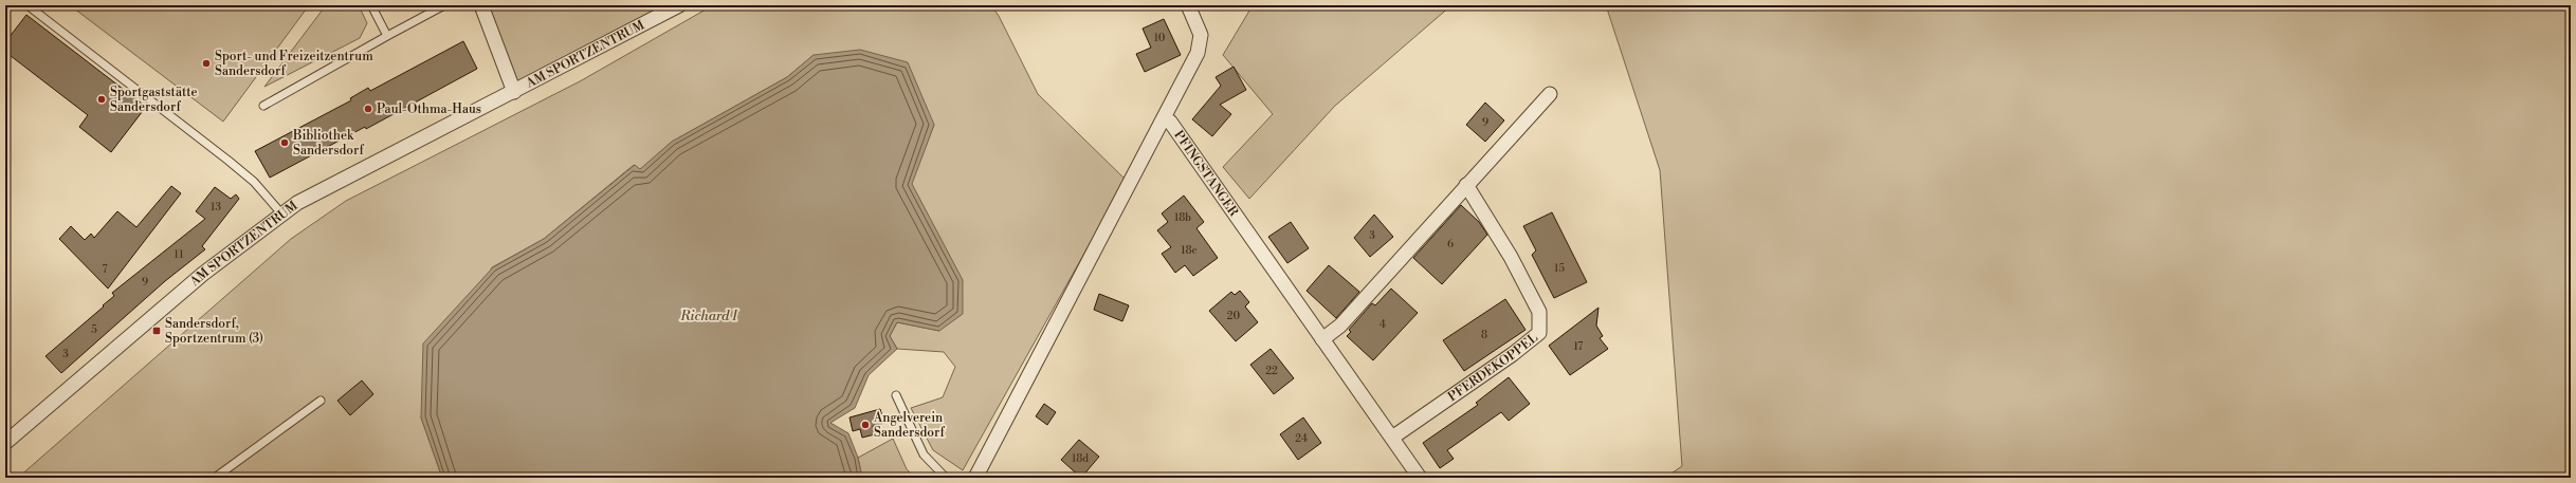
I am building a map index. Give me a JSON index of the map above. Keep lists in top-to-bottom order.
{
  "streets": {
    "street": ["AM SPORTZENTRUM", "PFINGSTANGER", "PFERDEKOPPEL"]
  },
  "crossings": [
    ["PFINGSTANGER", "PFERDEKOPPEL"]
  ],
  "water": ["Richard I"],
  "places": {
    "other": [
      "Sport- und Freizeitzentrum Sandersdorf",
      "Sportgaststätte Sandersdorf",
      "Paul-Othma-Haus",
      "Bibliothek Sandersdorf",
      "Angelverein Sandersdorf"
    ],
    "transit": ["Sandersdorf, Sportzentrum (3)"]
  },
  "house_numbers": [
    "10",
    "9",
    "13",
    "18b",
    "3",
    "6",
    "18c",
    "11",
    "15",
    "7",
    "9",
    "20",
    "4",
    "5",
    "8",
    "17",
    "3",
    "22",
    "24",
    "18d"
  ]
}
